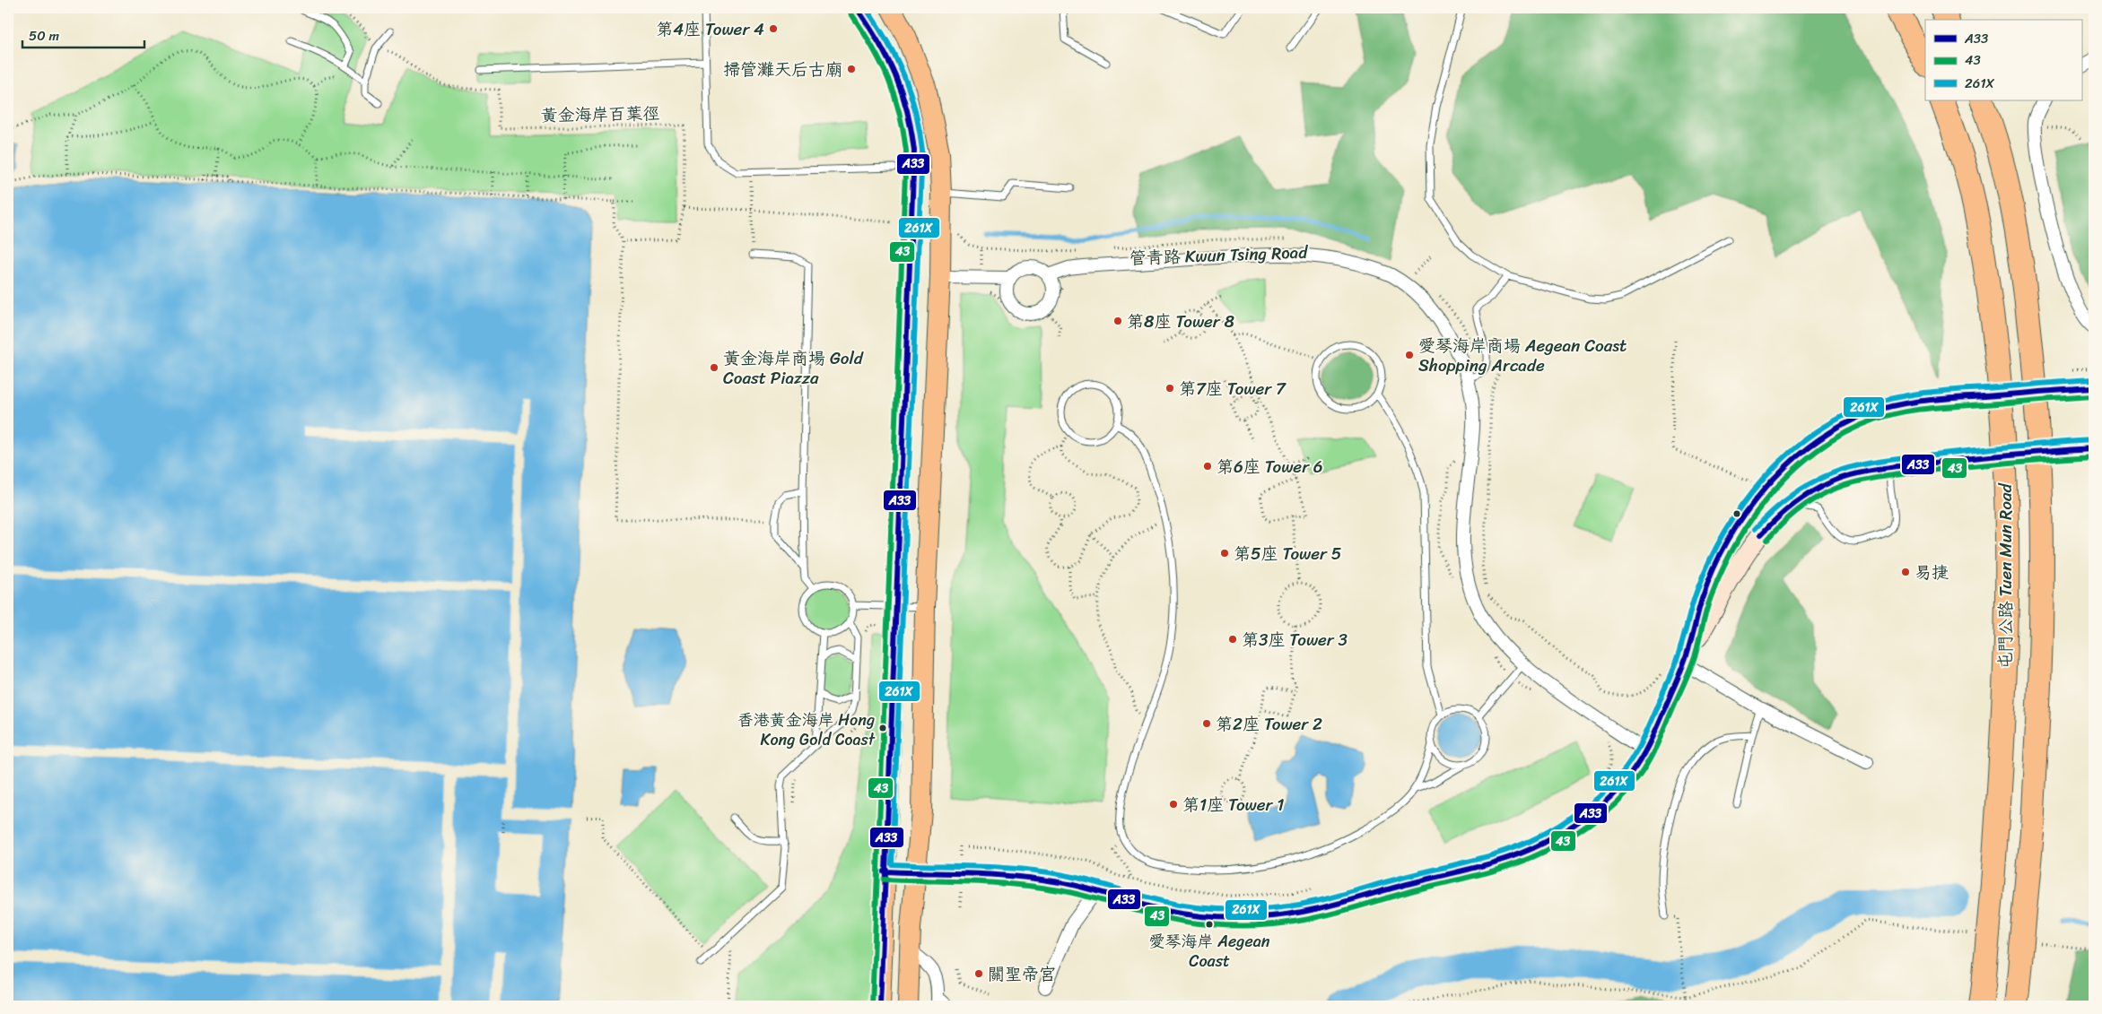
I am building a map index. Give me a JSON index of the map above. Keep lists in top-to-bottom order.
{
  "streets": {
    "highway": ["屯門公路 Tuen Mun Road"],
    "street": ["管青路 Kwun Tsing Road"],
    "path": ["黃金海岸百葉徑"]
  },
  "places": [
    "第4座 Tower 4",
    "掃管灘天后古廟",
    "第8座 Tower 8",
    "愛琴海岸商場 Aegean Coast Shopping Arcade",
    "黃金海岸商場 Gold Coast Piazza",
    "第7座 Tower 7",
    "第6座 Tower 6",
    "第5座 Tower 5",
    "易捷",
    "第3座 Tower 3",
    "第2座 Tower 2",
    "香港黃金海岸 Hong Kong Gold Coast",
    "第1座 Tower 1",
    "愛琴海岸 Aegean Coast",
    "關聖帝宮"
  ],
  "lines": ["transit line A33", "transit line 261X", "transit line 43"],
  "legend": ["A33", "43", "261X"],
  "scale_bar": "50 m"
}
